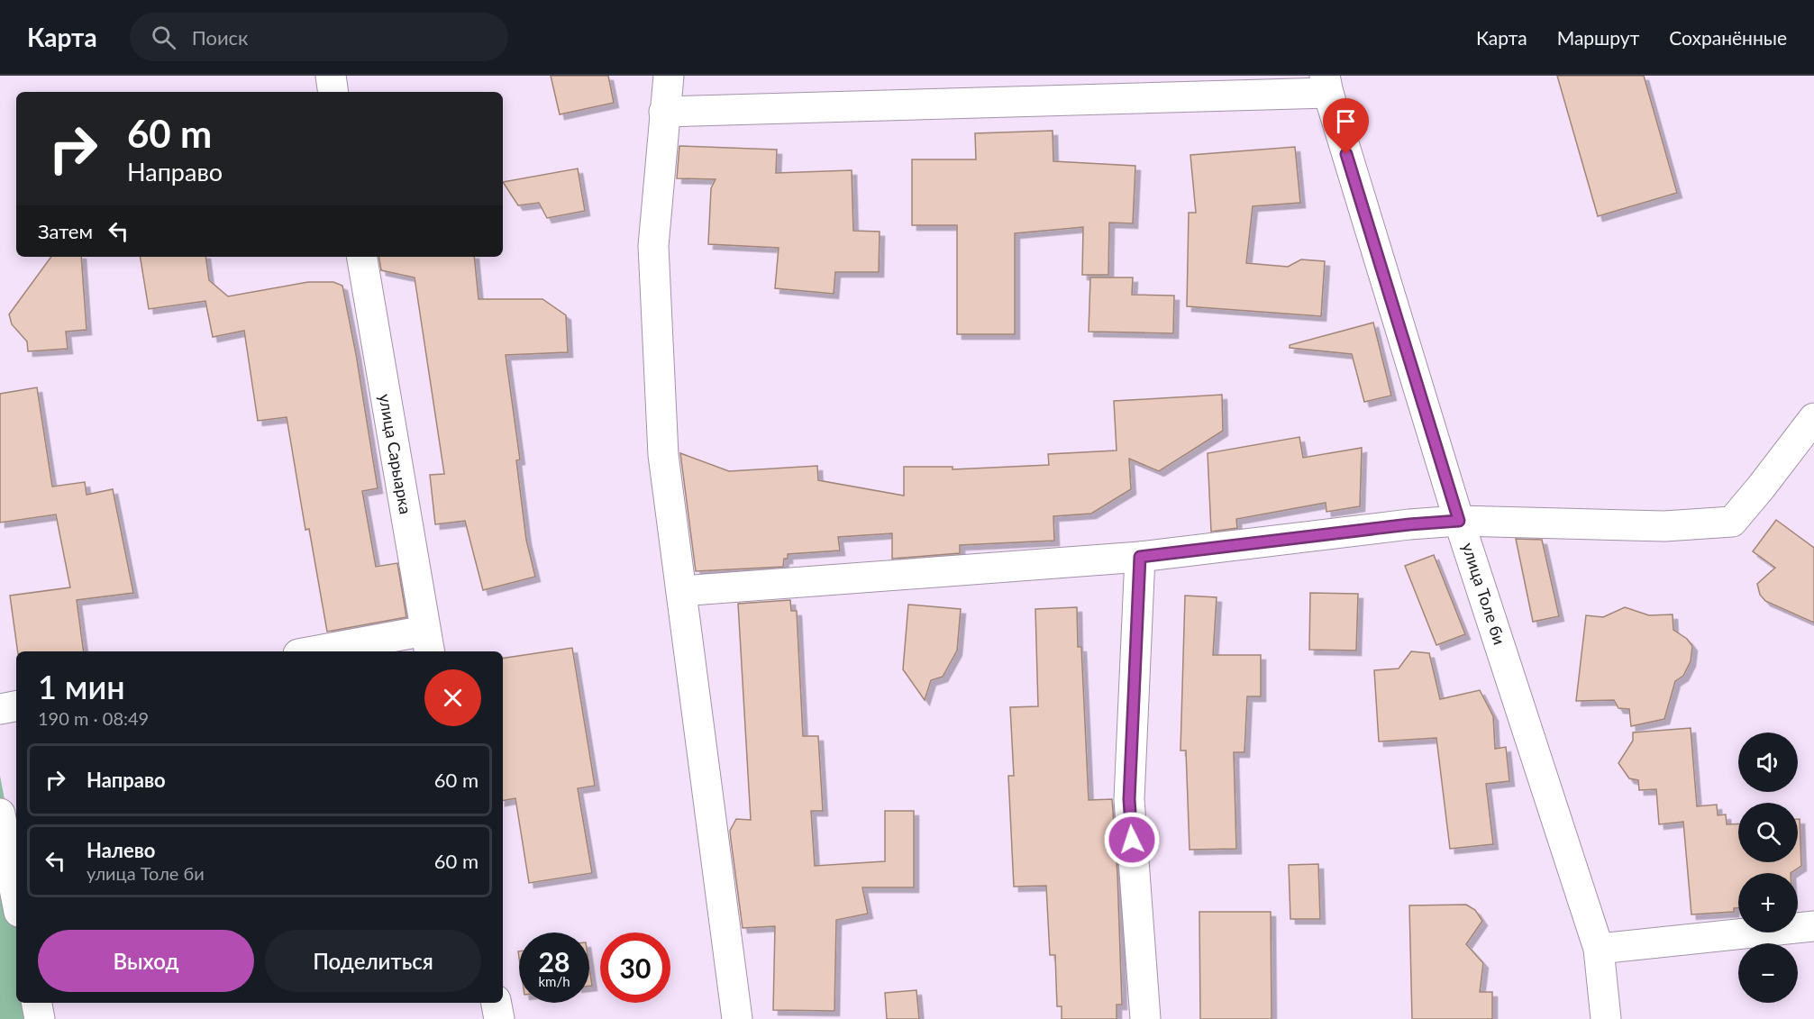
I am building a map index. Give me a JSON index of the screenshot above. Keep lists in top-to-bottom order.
{
  "streets": {
    "street": ["улица Сарыарка", "улица Толе би"]
  },
  "page": {
    "header": "Карта",
    "search": "Поиск",
    "nav": ["Карта", "Маршрут", "Сохранённые"],
    "turn": ["60 m", "Направо"],
    "then": "Затем",
    "heading": ["1 мин", "190 m · 08:49"],
    "map_buttons": ["+", "−"],
    "list": [
      {
        "name": "Направо",
        "value": "60 m"
      },
      {
        "name": "Налево",
        "note": "улица Толе би",
        "value": "60 m"
      }
    ],
    "buttons": ["Выход", "Поделиться"],
    "speed": "28 km/h",
    "limit": "30"
  }
}
